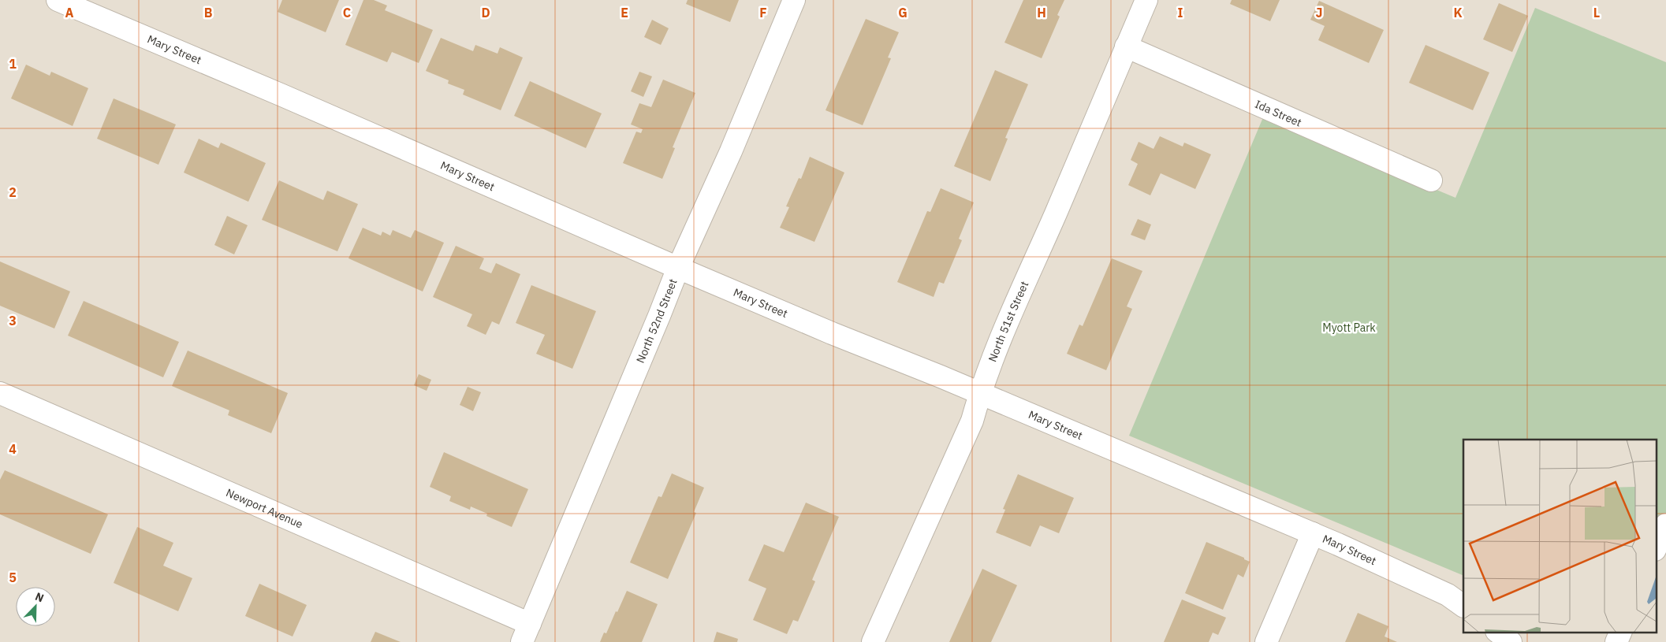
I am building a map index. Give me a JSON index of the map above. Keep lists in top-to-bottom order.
{
  "streets": {
    "street": [
      "Mary Street",
      "Ida Street",
      "North 52nd Street",
      "North 51st Street",
      "Newport Avenue"
    ]
  },
  "crossings": [
    ["Mary Street", "North 52nd Street"],
    ["Mary Street", "North 51st Street"],
    ["Ida Street", "North 51st Street"],
    ["North 52nd Street", "Newport Avenue"]
  ],
  "parks": ["Myott Park"],
  "north": "top right",
  "grid": {
    "columns": [
      "A",
      "B",
      "C",
      "D",
      "E",
      "F",
      "G",
      "H",
      "I",
      "J",
      "K",
      "L"
    ],
    "rows": [
      "1",
      "2",
      "3",
      "4",
      "5"
    ]
  }
}
